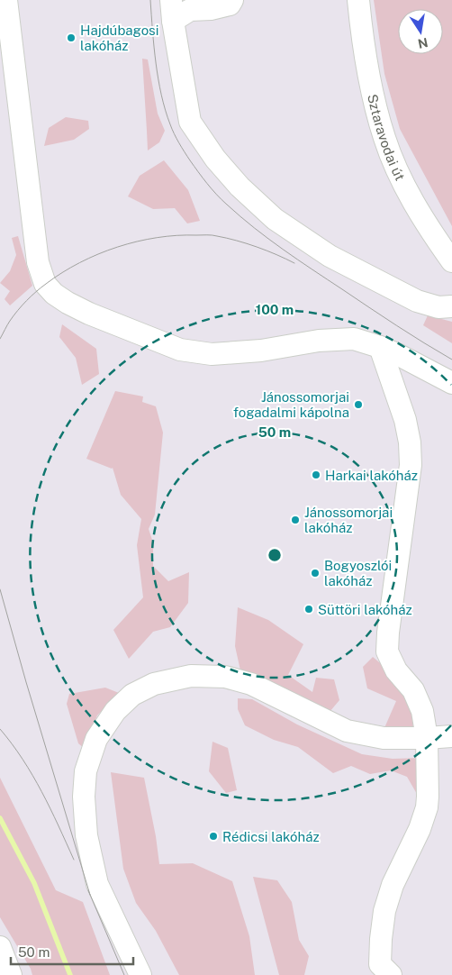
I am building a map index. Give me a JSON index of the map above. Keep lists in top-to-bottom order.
{
  "streets": {
    "street": ["Sztaravodai út"]
  },
  "places": [
    "Hajdúbagosi lakóház",
    "Jánossomorjai fogadalmi kápolna",
    "Harkai lakóház",
    "Jánossomorjai lakóház",
    "Bogyoszlói lakóház",
    "Süttöri lakóház",
    "Rédicsi lakóház"
  ],
  "scale_bar": "50 m",
  "north": "bottom",
  "rings": ["100 m", "50 m"]
}
